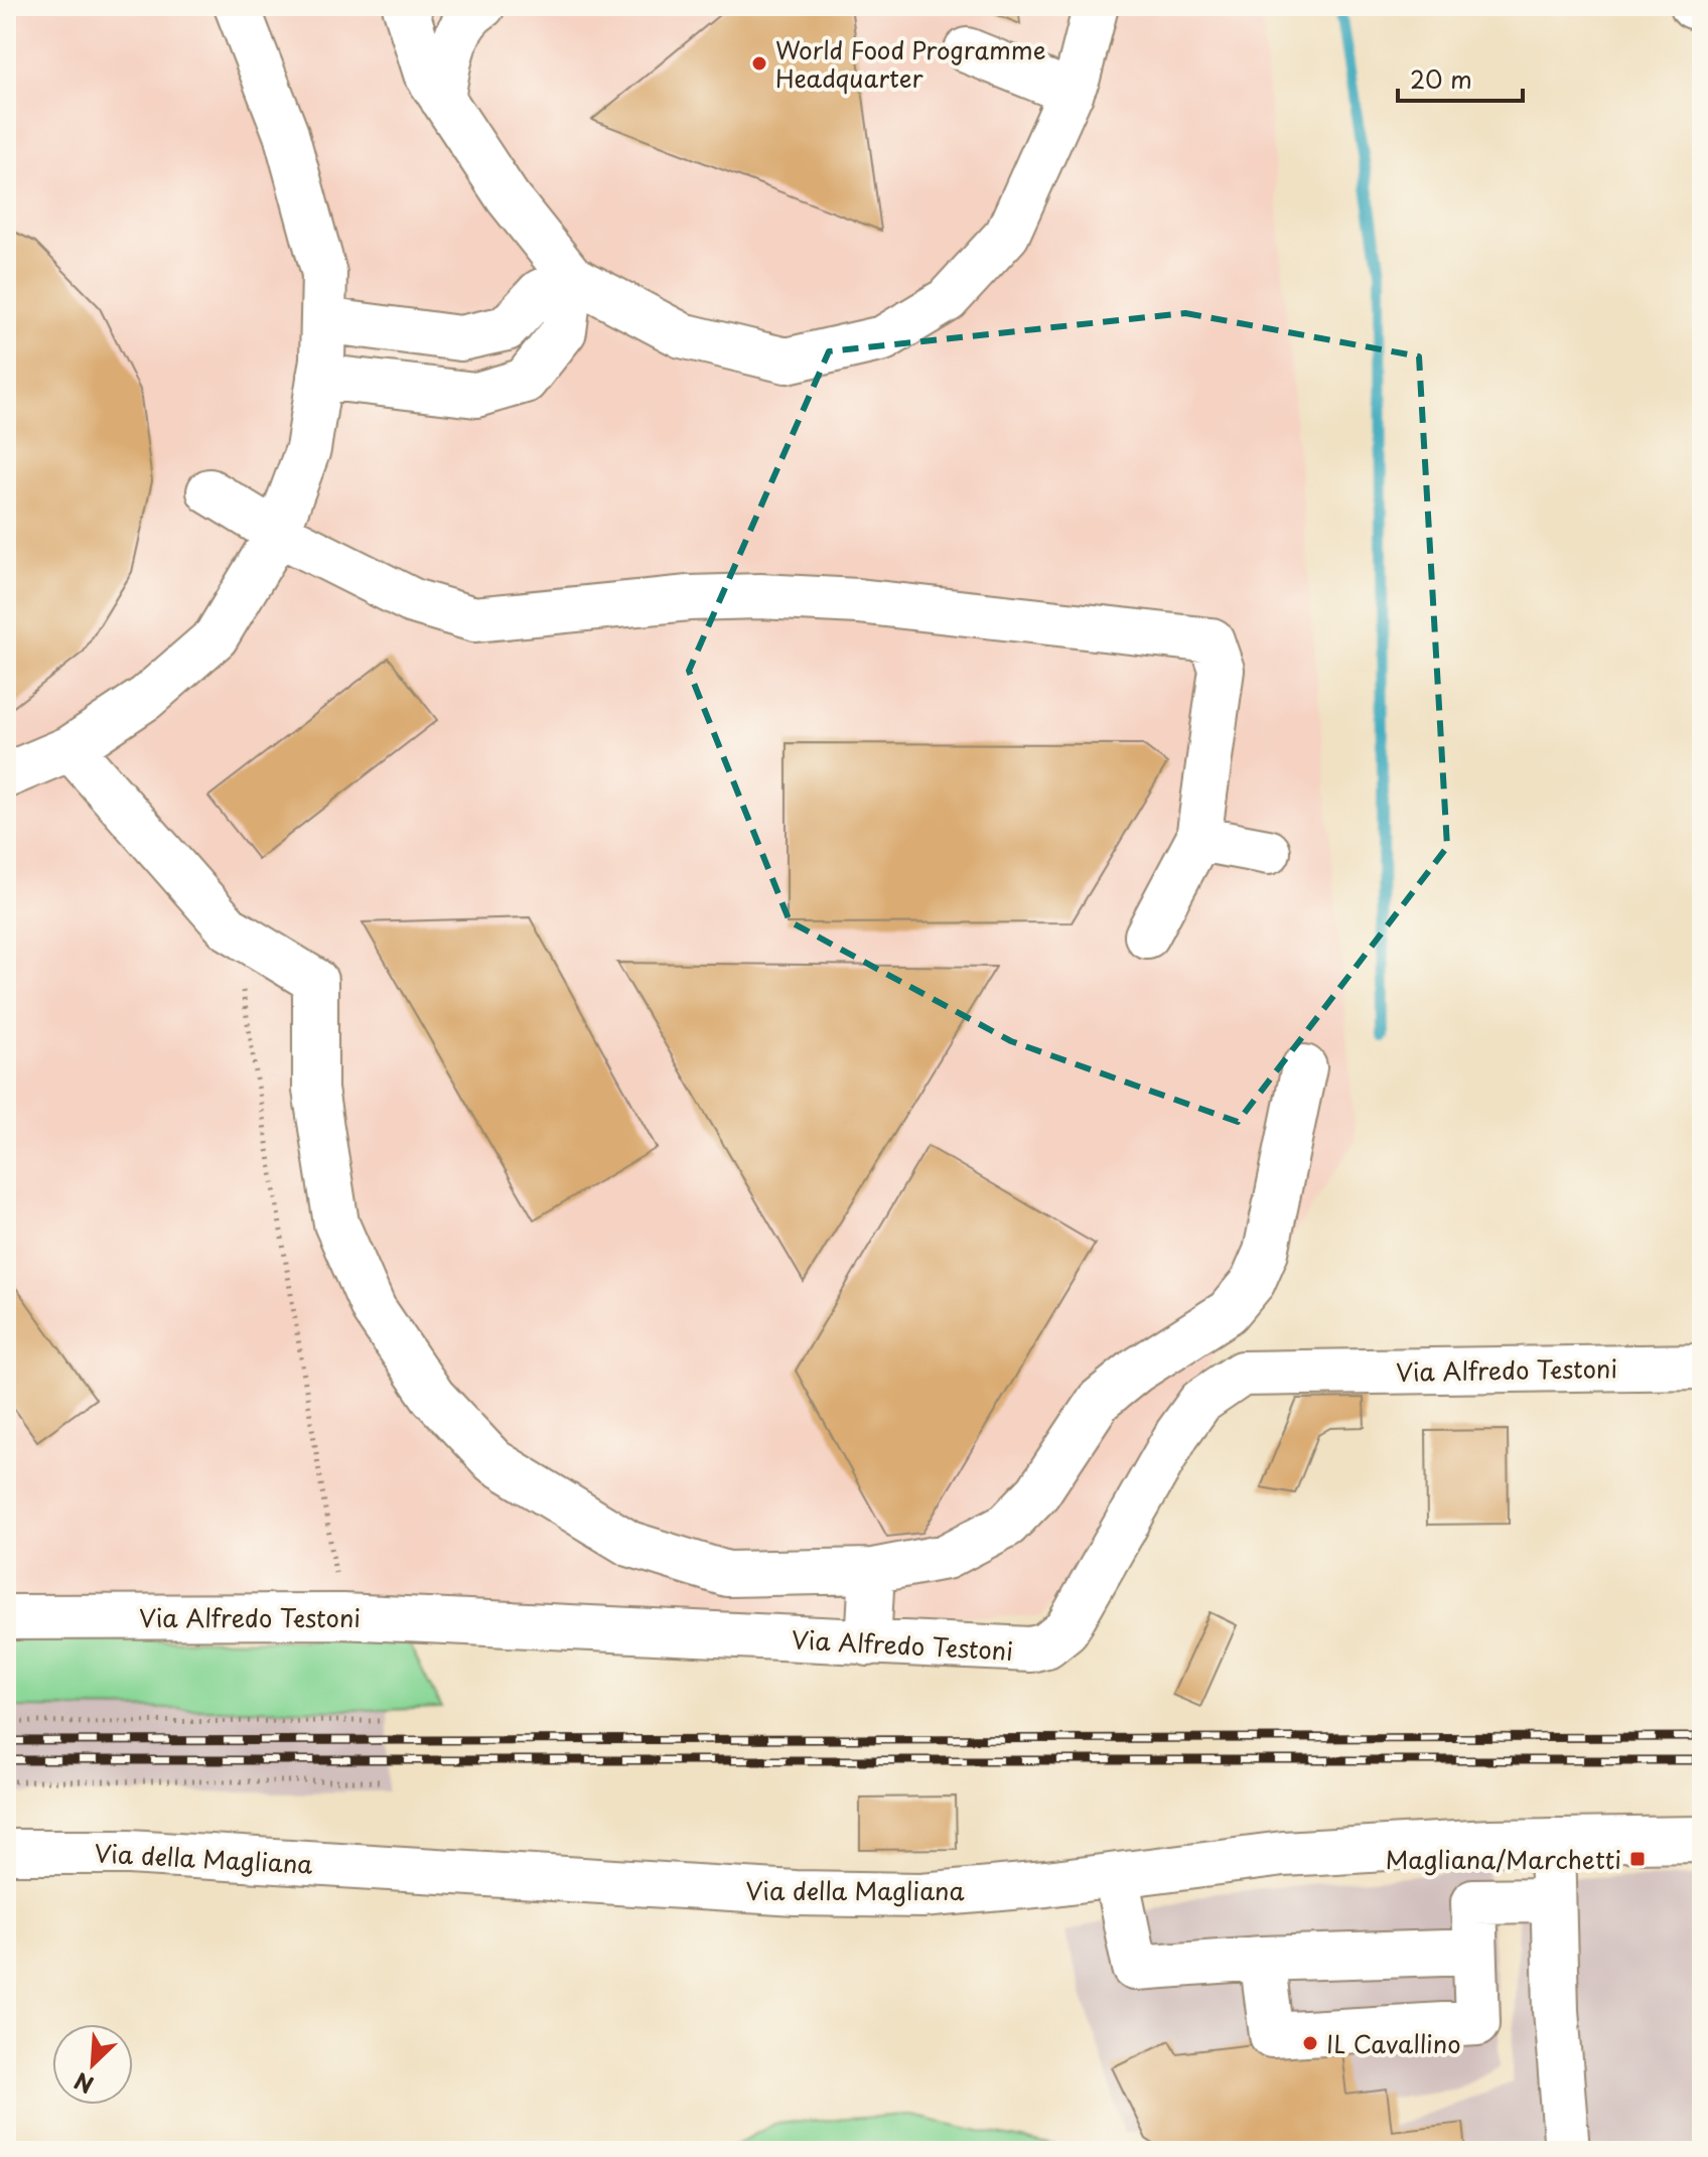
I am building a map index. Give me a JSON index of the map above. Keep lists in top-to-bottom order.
{
  "streets": {
    "street": ["Via Alfredo Testoni", "Via della Magliana"]
  },
  "places": {
    "other": ["World Food Programme Headquarter", "IL Cavallino"],
    "transit": ["Magliana/Marchetti"]
  },
  "scale_bar": "20 m",
  "north": "bottom left"
}
